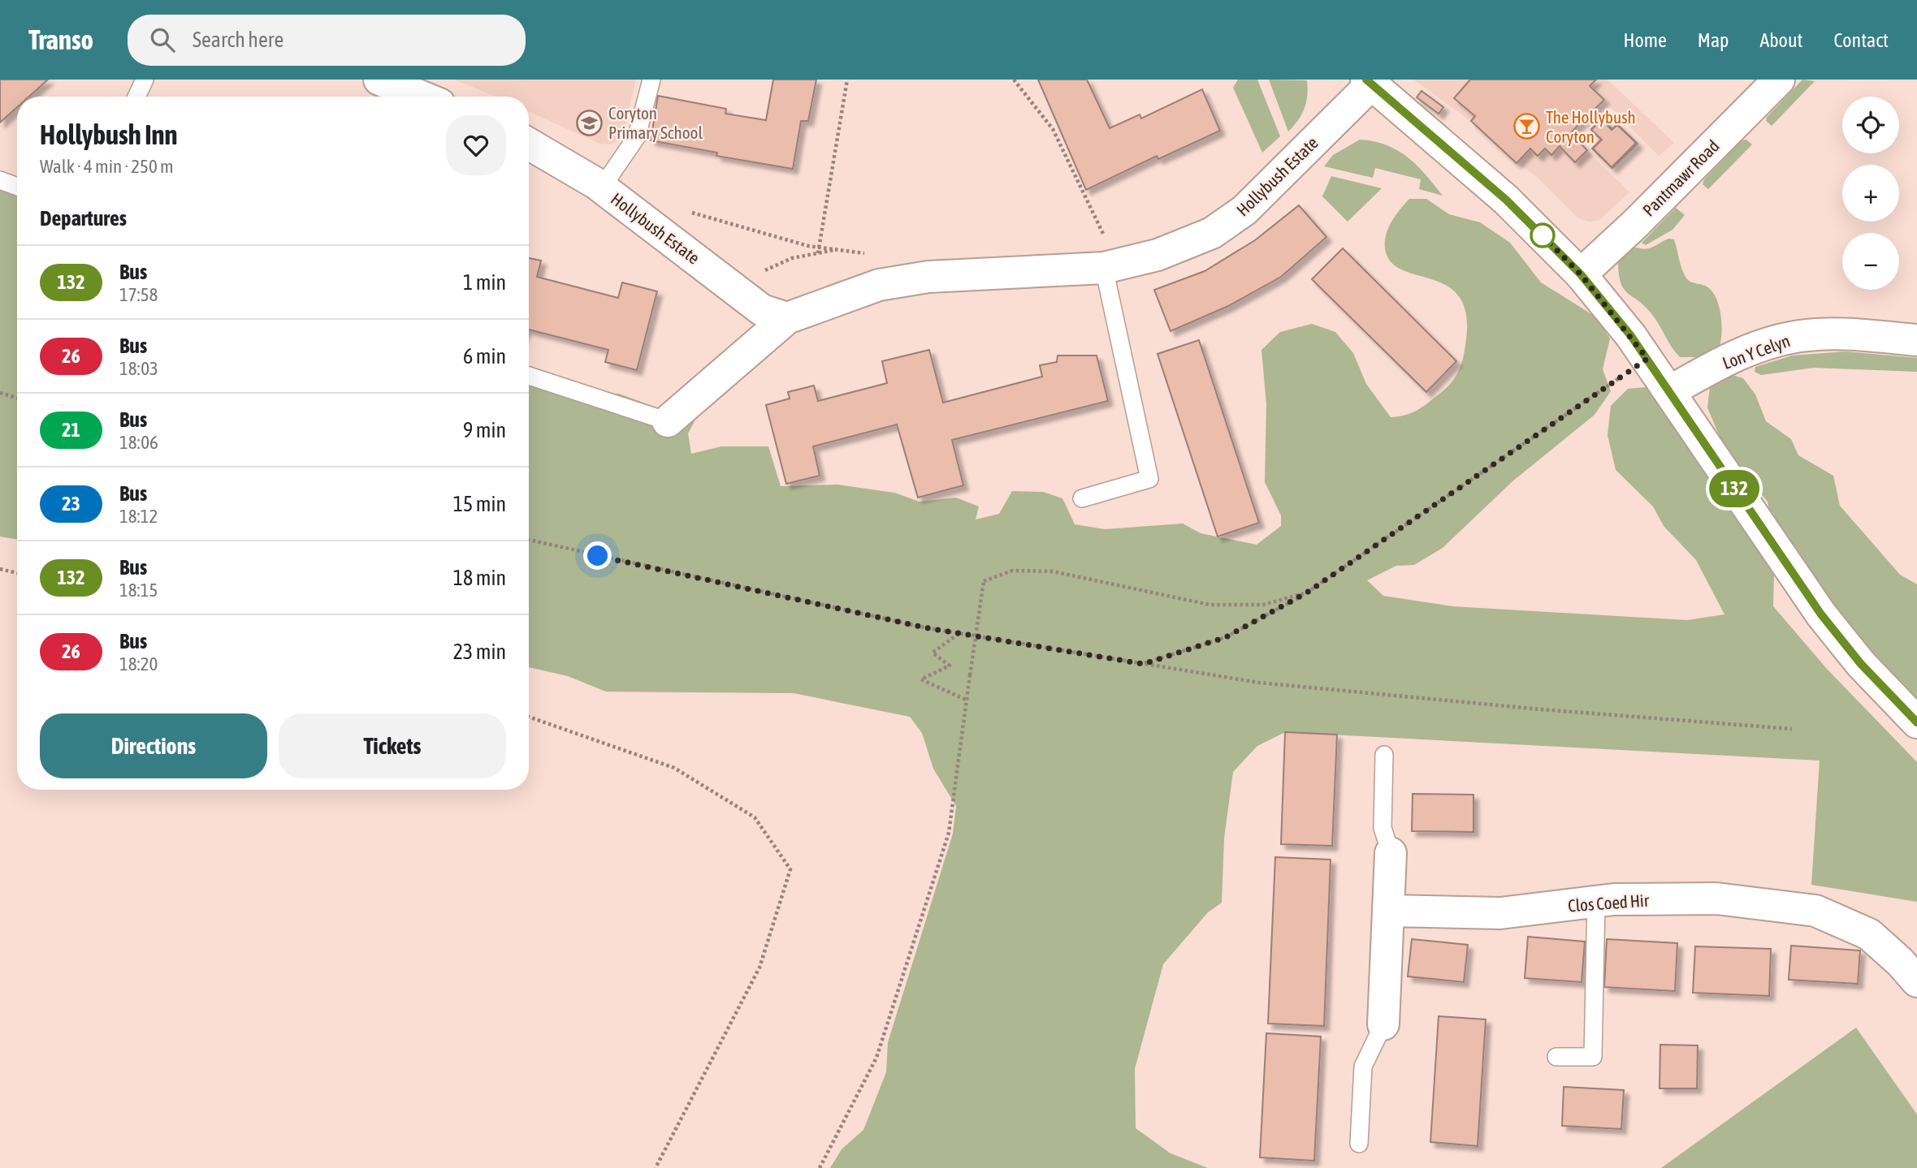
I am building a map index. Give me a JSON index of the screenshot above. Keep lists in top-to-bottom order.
{
  "streets": {
    "street": [
      "Hollybush Estate",
      "Pantmawr Road",
      "Lon Y Celyn",
      "Clos Coed Hir"
    ]
  },
  "places": {
    "school or university": ["Coryton Primary School"],
    "bar": ["The Hollybush Coryton"]
  },
  "lines": ["bus line 132"],
  "page": {
    "header": "Transo",
    "search": "Search here",
    "nav": [
      "Home",
      "Map",
      "About",
      "Contact"
    ],
    "on_map": "132",
    "map_buttons": ["+", "−"],
    "heading": [
      ["Hollybush Inn", "Walk · 4 min · 250 m"],
      "Departures"
    ],
    "list": [
      {
        "mark": "132",
        "name": "Bus",
        "note": "17:58",
        "value": "1 min"
      },
      {
        "mark": "26",
        "name": "Bus",
        "note": "18:03",
        "value": "6 min"
      },
      {
        "mark": "21",
        "name": "Bus",
        "note": "18:06",
        "value": "9 min"
      },
      {
        "mark": "23",
        "name": "Bus",
        "note": "18:12",
        "value": "15 min"
      },
      {
        "mark": "132",
        "name": "Bus",
        "note": "18:15",
        "value": "18 min"
      },
      {
        "mark": "26",
        "name": "Bus",
        "note": "18:20",
        "value": "23 min"
      }
    ],
    "buttons": ["Directions", "Tickets"]
  }
}
